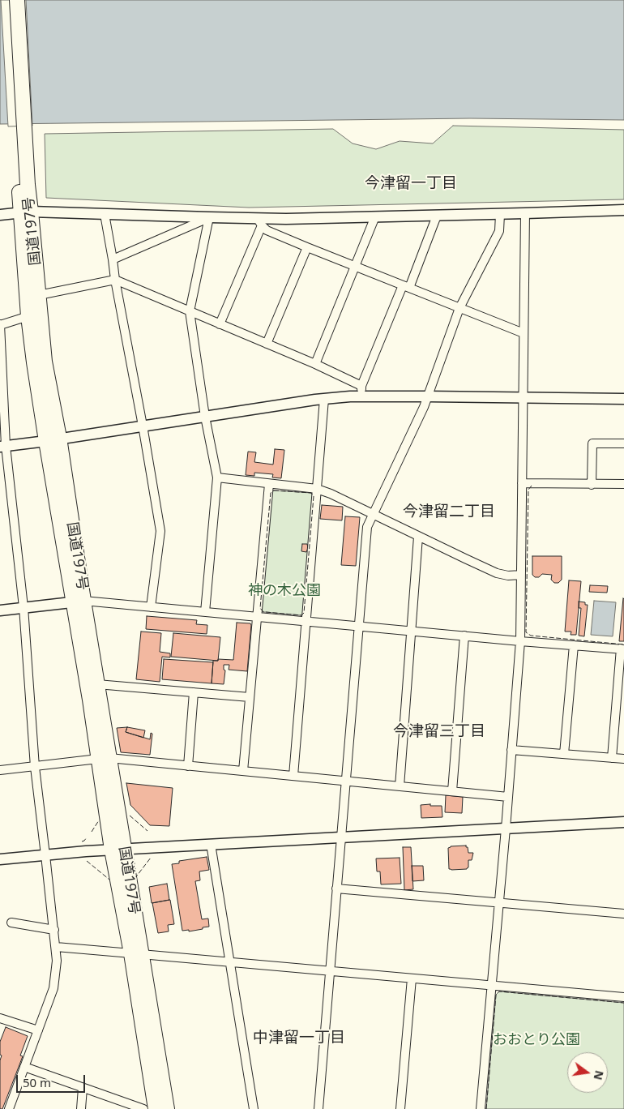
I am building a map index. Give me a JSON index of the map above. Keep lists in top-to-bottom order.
{
  "streets": {
    "highway": ["国道197号"]
  },
  "districts": [
    "今津留一丁目",
    "今津留二丁目",
    "今津留三丁目",
    "中津留一丁目"
  ],
  "parks": ["神の木公園", "おおとり公園"],
  "scale_bar": "50 m",
  "north": "right"
}
